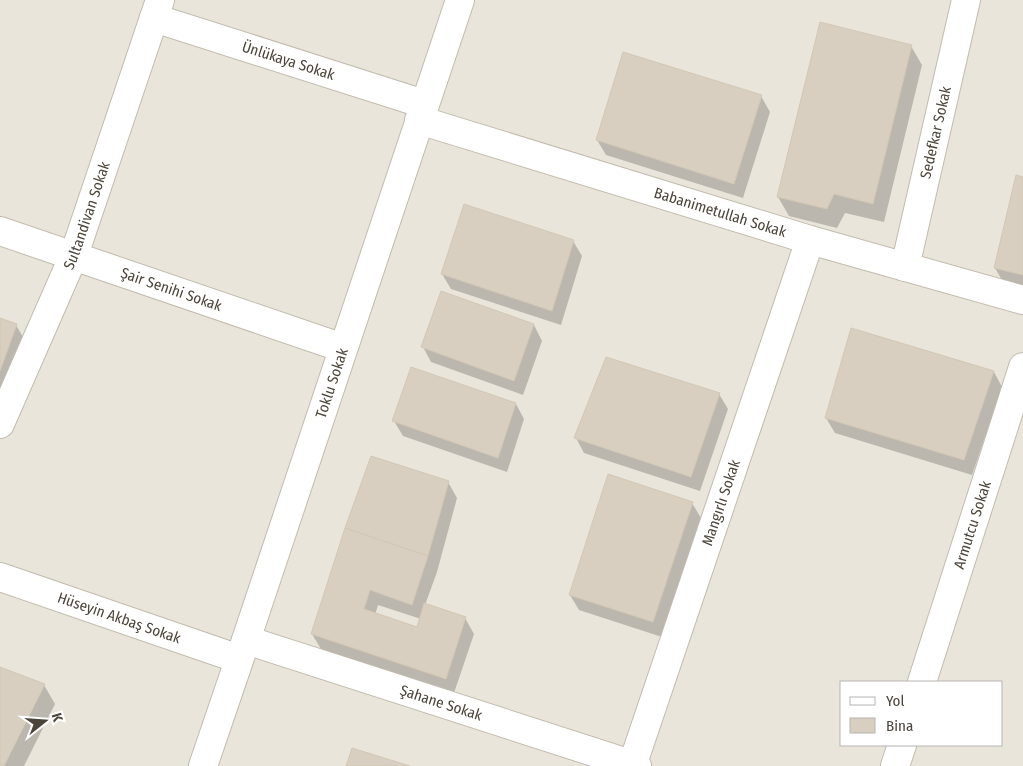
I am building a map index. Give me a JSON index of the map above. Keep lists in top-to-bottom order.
{
  "streets": {
    "street": [
      "Ünlükaya Sokak",
      "Sedefkar Sokak",
      "Babanimetullah Sokak",
      "Sultandivan Sokak",
      "Şair Senihi Sokak",
      "Toklu Sokak",
      "Mangırlı Sokak",
      "Armutcu Sokak",
      "Hüseyin Akbaş Sokak",
      "Şahane Sokak"
    ]
  },
  "crossings": [
    ["Ünlükaya Sokak", "Babanimetullah Sokak"],
    ["Ünlükaya Sokak", "Sultandivan Sokak"],
    ["Ünlükaya Sokak", "Toklu Sokak"],
    ["Sedefkar Sokak", "Babanimetullah Sokak"],
    ["Babanimetullah Sokak", "Toklu Sokak"],
    ["Babanimetullah Sokak", "Mangırlı Sokak"],
    ["Sultandivan Sokak", "Şair Senihi Sokak"],
    ["Şair Senihi Sokak", "Toklu Sokak"],
    ["Toklu Sokak", "Hüseyin Akbaş Sokak"],
    ["Toklu Sokak", "Şahane Sokak"],
    ["Mangırlı Sokak", "Şahane Sokak"],
    ["Hüseyin Akbaş Sokak", "Şahane Sokak"]
  ],
  "legend": ["Yol", "Bina"],
  "north": "right"
}
